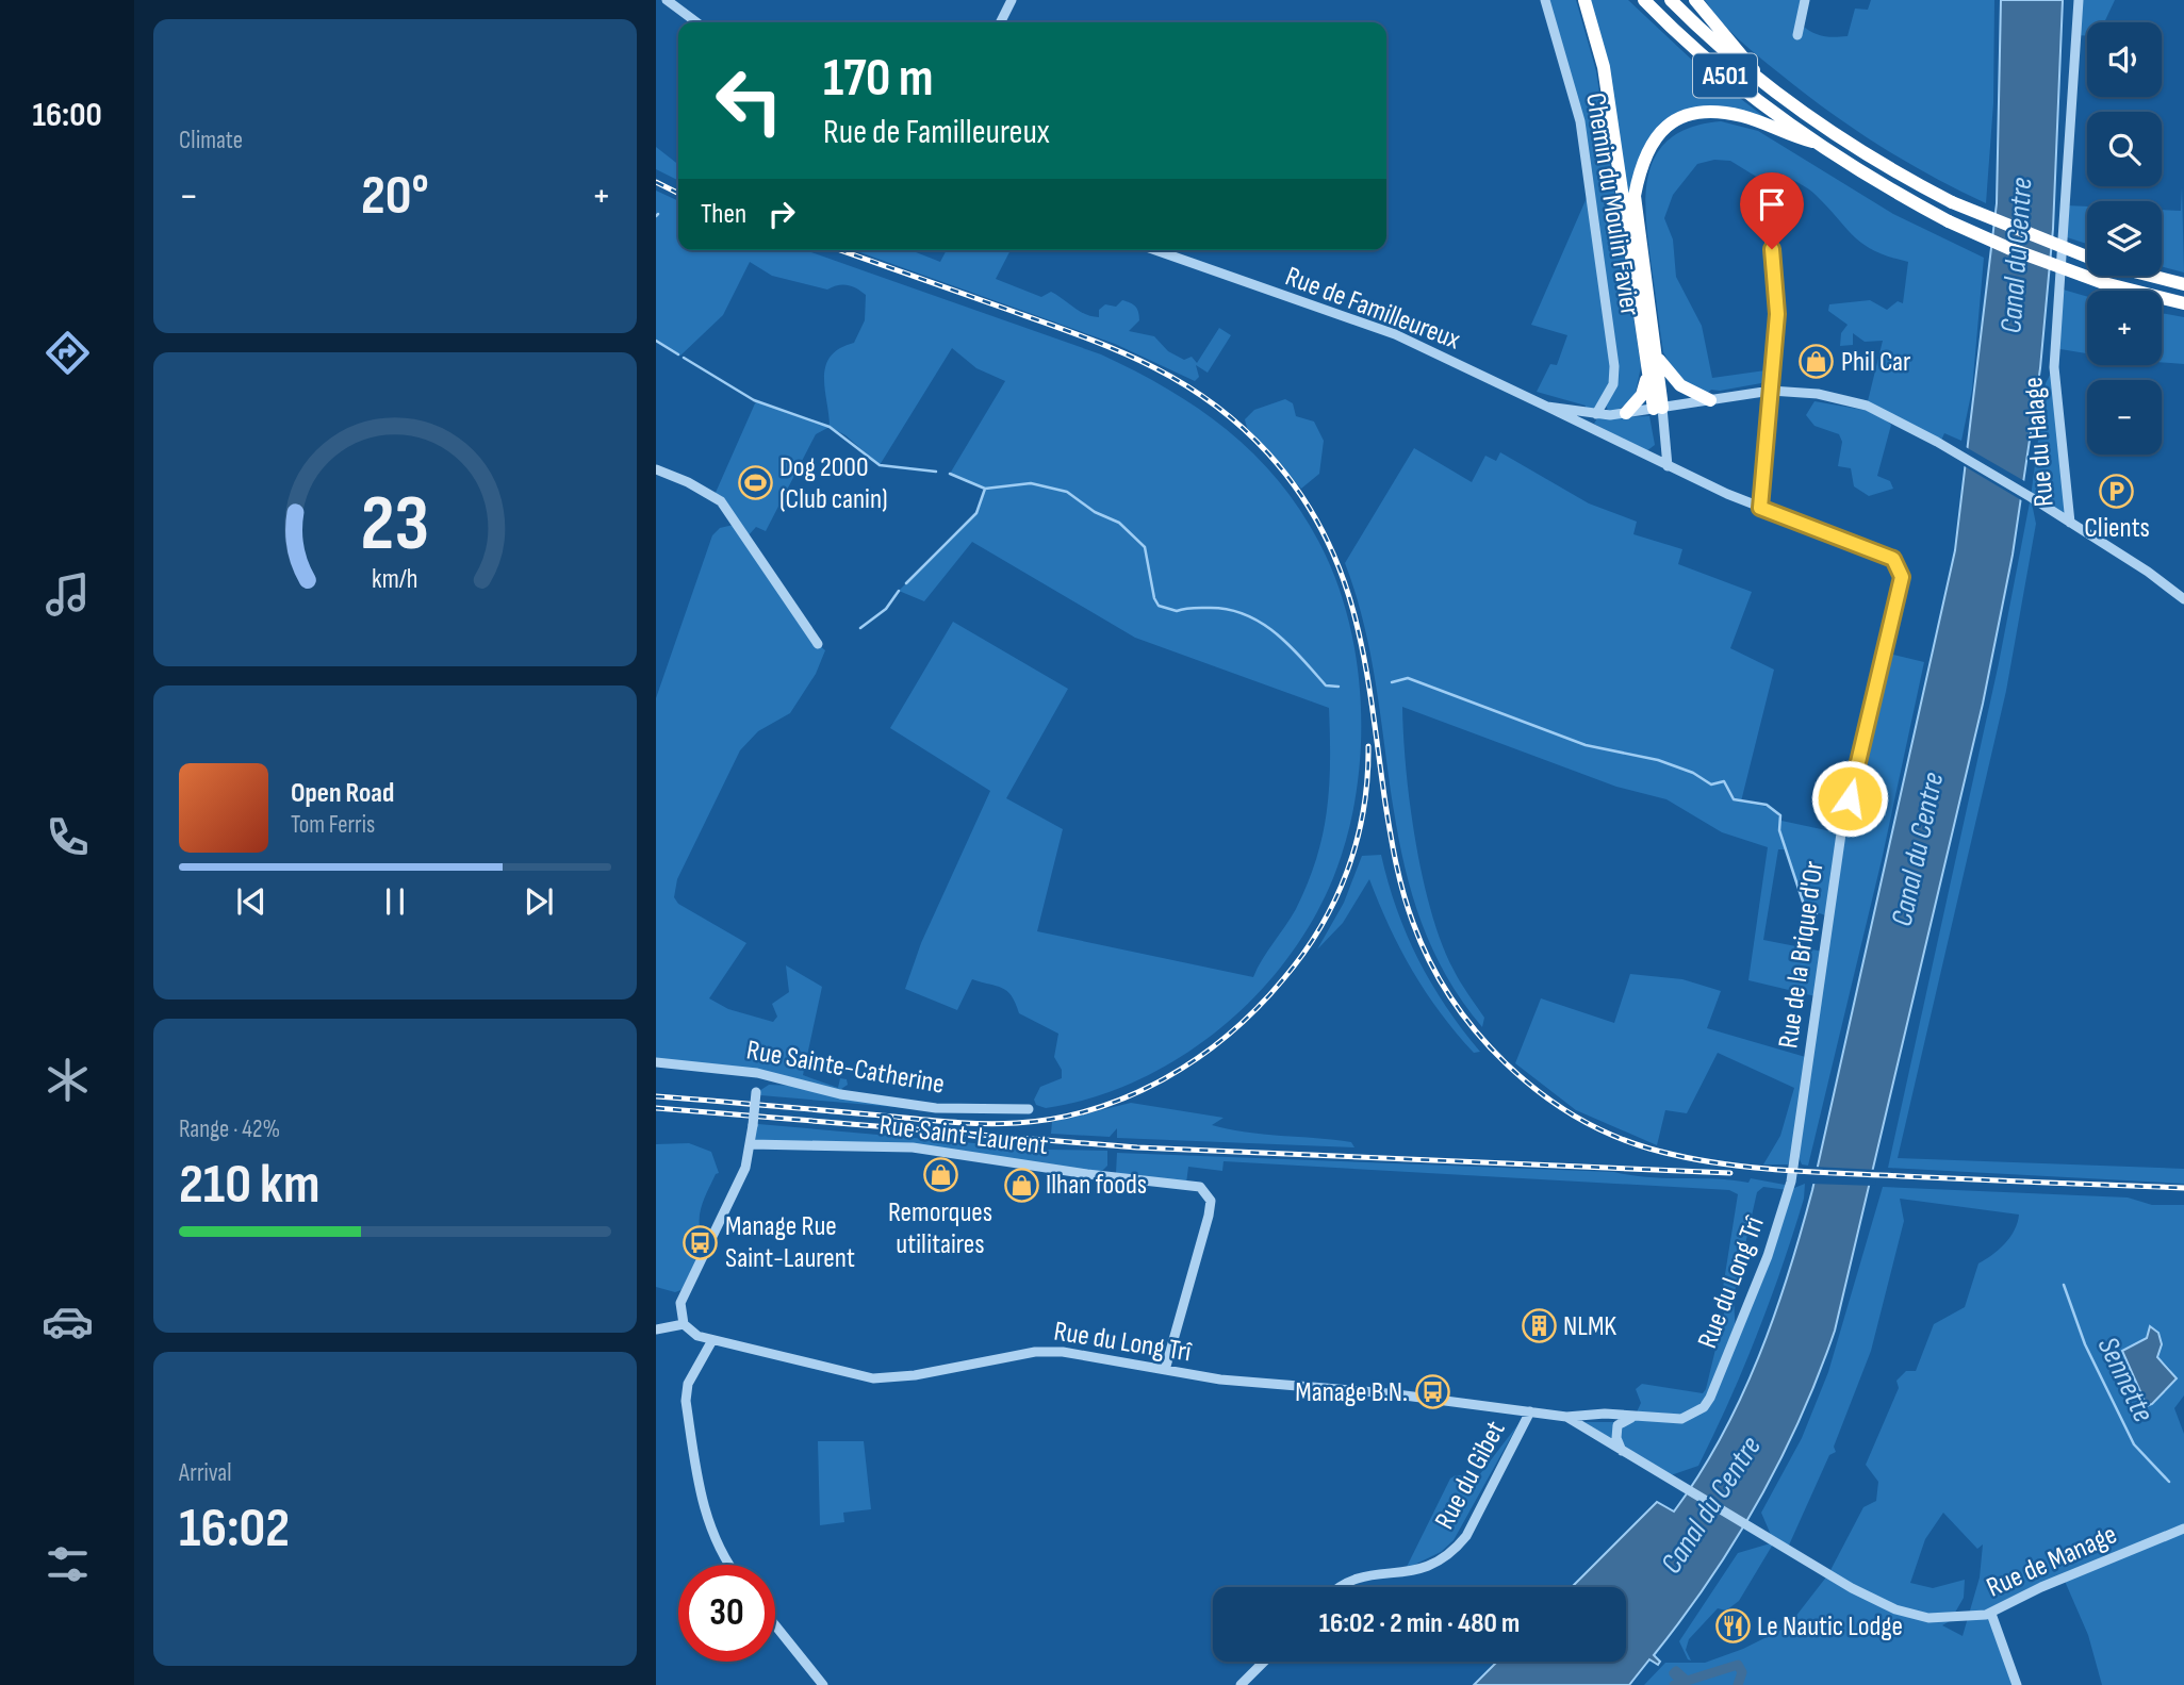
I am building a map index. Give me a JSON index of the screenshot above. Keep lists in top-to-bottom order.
{
  "streets": {
    "highway": ["A501"],
    "street": [
      "Chemin du Moulin Favier",
      "Rue de Familleureux",
      "Rue du Halage",
      "Rue de la Brique d'Or",
      "Rue Sainte-Catherine",
      "Rue Saint-Laurent",
      "Rue du Long Trî",
      "Rue du Gibet",
      "Rue de Manage"
    ]
  },
  "crossings": [
    ["Chemin du Moulin Favier", "Rue de Familleureux"],
    ["Rue de Familleureux", "Rue du Halage"],
    ["Rue de Familleureux", "Rue de la Brique d'Or"],
    ["Rue de la Brique d'Or", "Rue du Long Trî"],
    ["Rue Saint-Laurent", "Rue du Long Trî"],
    ["Rue du Long Trî", "Rue du Gibet"]
  ],
  "water": ["Canal du Centre", "Sennette"],
  "places": {
    "shop": ["Phil Car", "Remorques utilitaires", "Ilhan foods"],
    "sports": ["Dog 2000 (Club canin)"],
    "parking": ["Clients"],
    "bus stop": ["Manage Rue Saint-Laurent", "Manage B.N."],
    "building": ["NLMK"],
    "restaurant": ["Le Nautic Lodge"]
  },
  "page": {
    "tabs": "16:00",
    "tile": [
      "Climate",
      ["Range · 42%", "210 km"],
      ["Arrival", "16:02"]
    ],
    "map_buttons": ["+", "−"],
    "turn": ["170 m", "Rue de Familleureux"],
    "heat": ["−", "20°", "+"],
    "then": "Then",
    "song": ["Open Road", "Tom Ferris"],
    "limit": "30",
    "trip": "16:02 · 2 min · 480 m",
    "gauge": ["23", "km/h"]
  }
}
